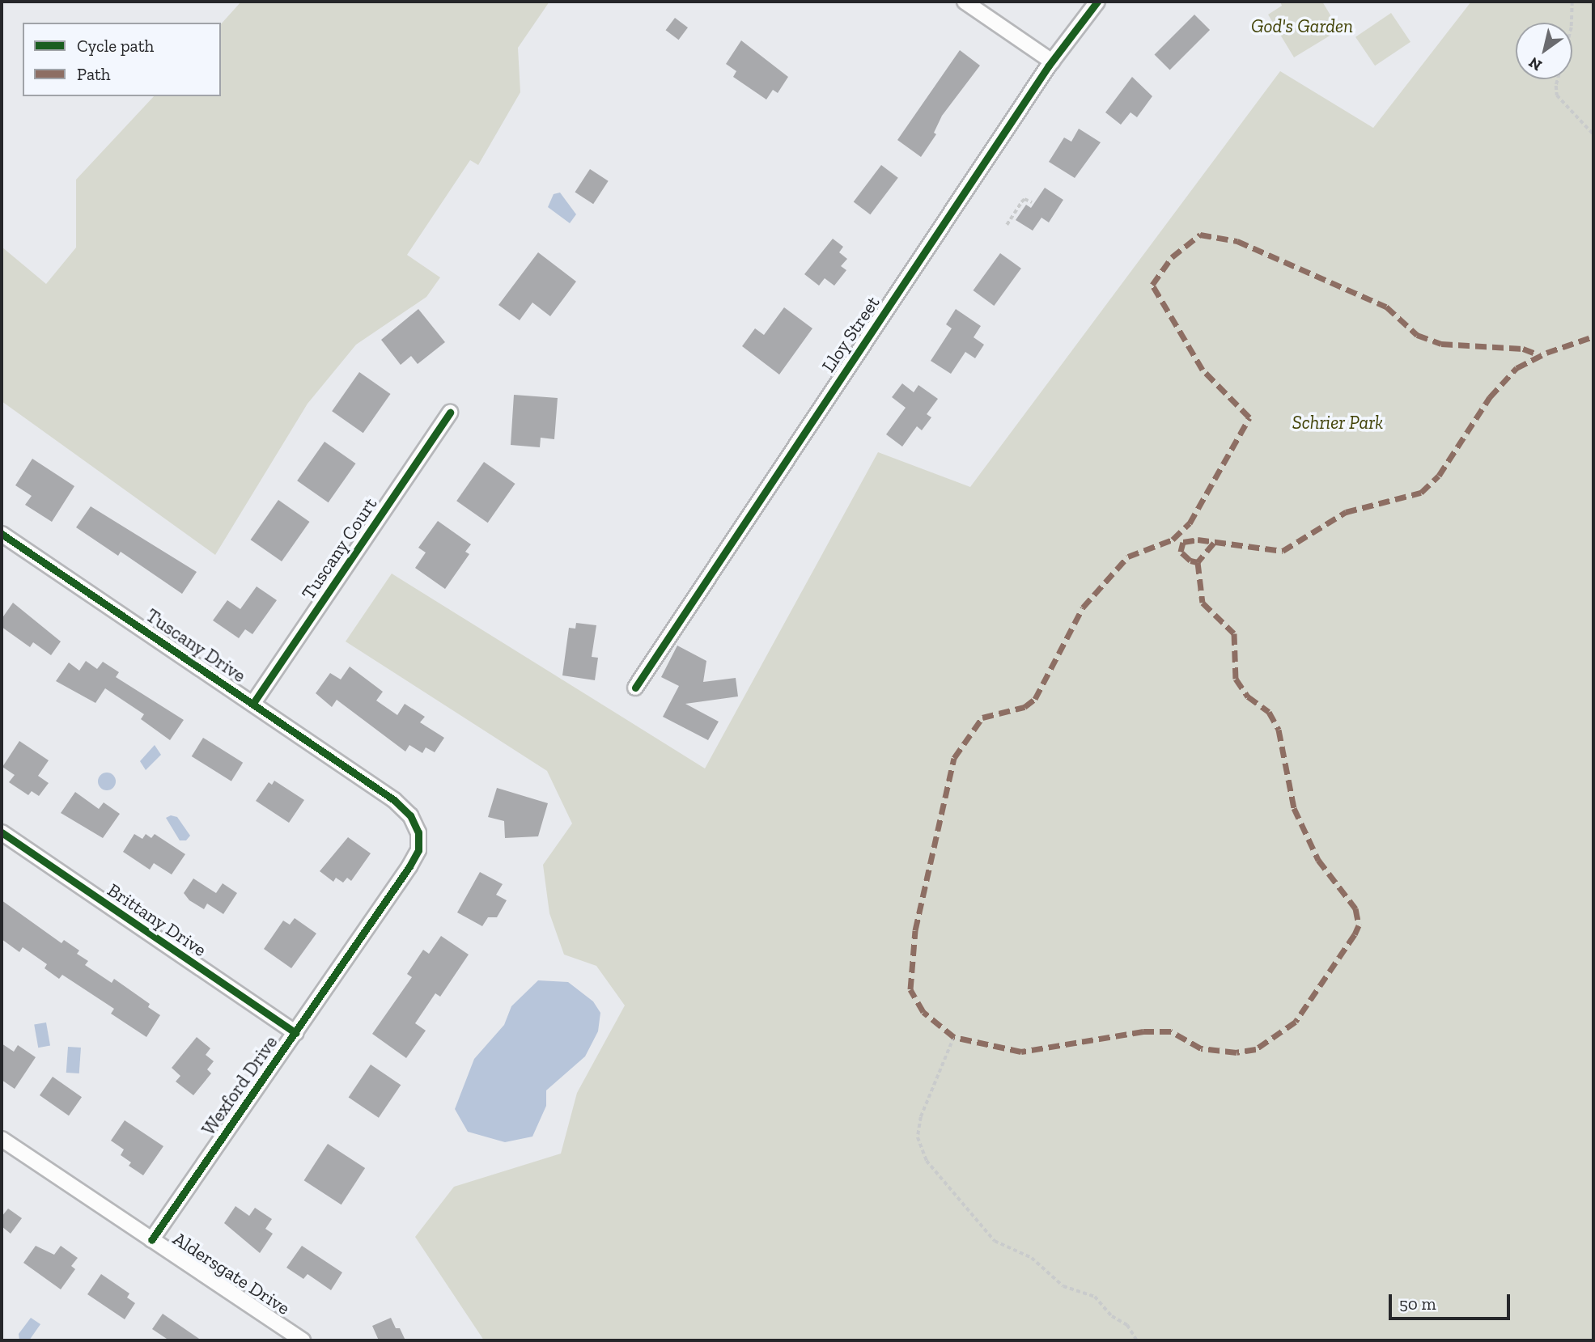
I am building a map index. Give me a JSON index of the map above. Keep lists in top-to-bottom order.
{
  "streets": {
    "street": [
      "Lloy Street",
      "Tuscany Court",
      "Tuscany Drive",
      "Brittany Drive",
      "Wexford Drive",
      "Aldersgate Drive"
    ]
  },
  "crossings": [
    ["Tuscany Court", "Tuscany Drive"],
    ["Tuscany Drive", "Wexford Drive"],
    ["Brittany Drive", "Wexford Drive"],
    ["Wexford Drive", "Aldersgate Drive"]
  ],
  "parks": ["God's Garden", "Schrier Park"],
  "legend": ["Cycle path", "Path"],
  "scale_bar": "50 m",
  "north": "bottom left"
}
